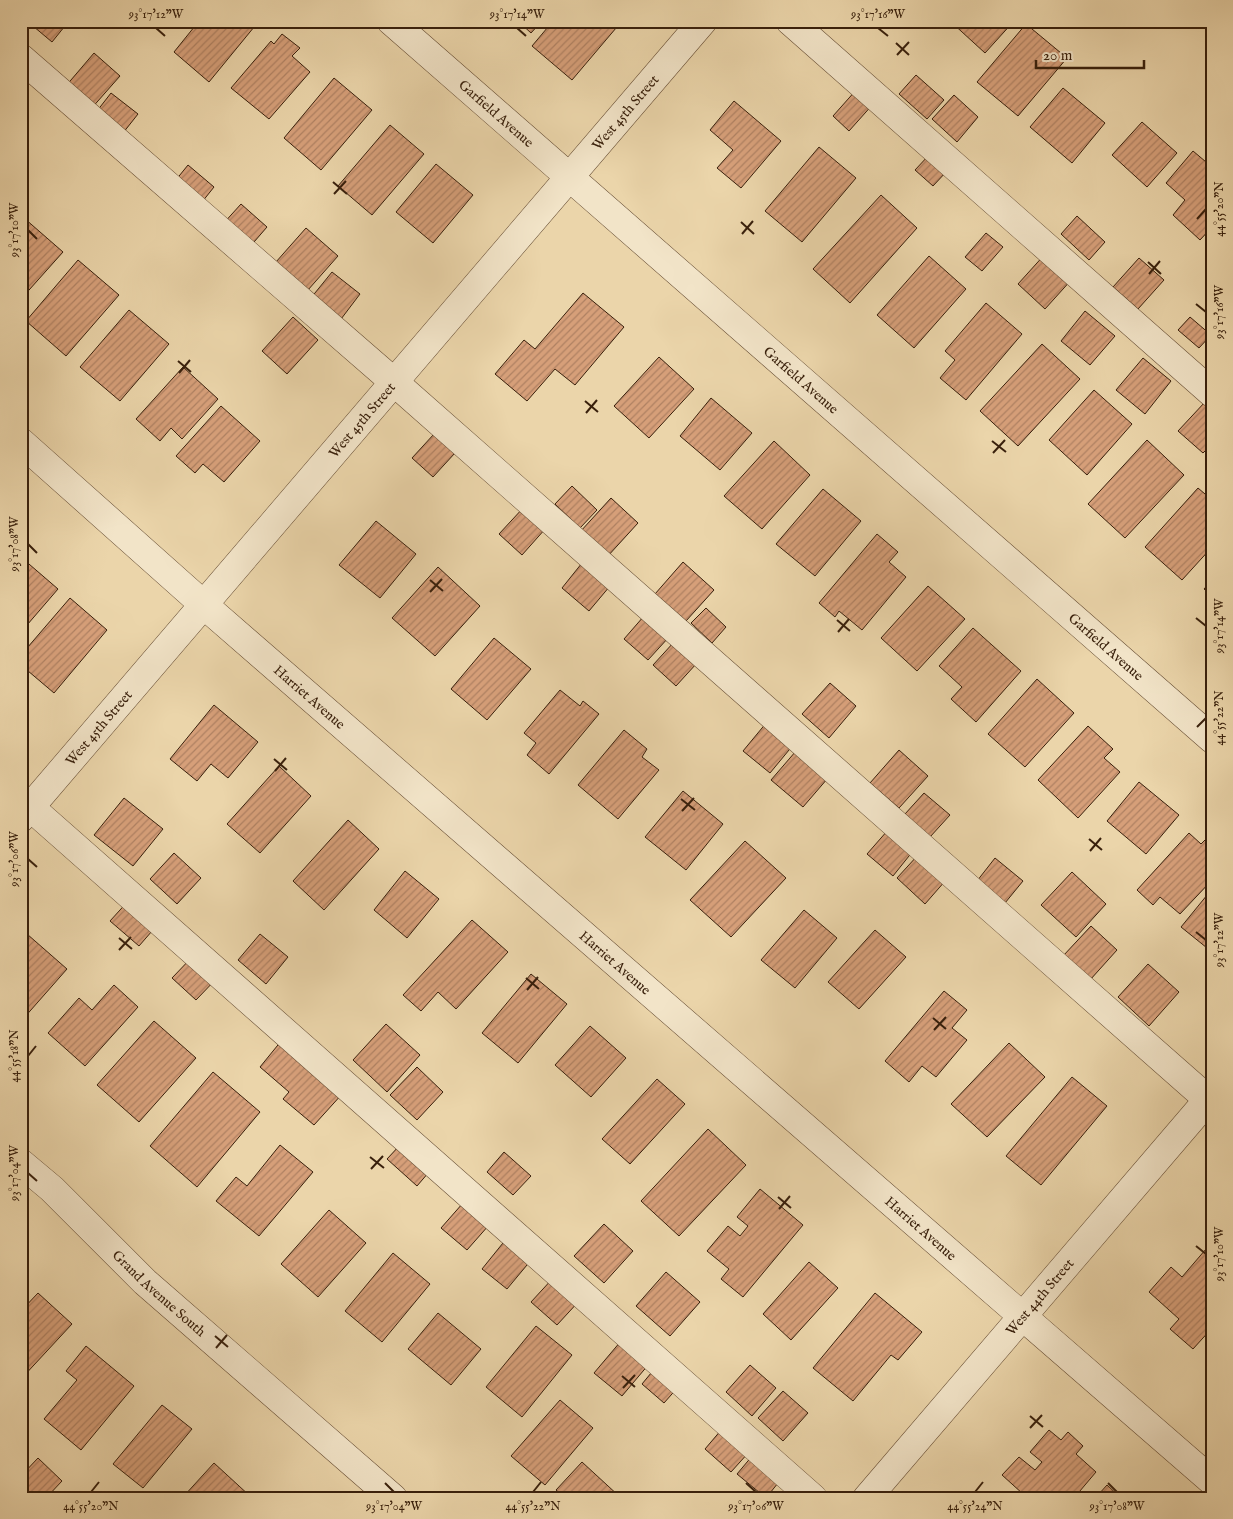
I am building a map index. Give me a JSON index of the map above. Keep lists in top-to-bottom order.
{
  "streets": {
    "street": [
      "West 45th Street",
      "Garfield Avenue",
      "Harriet Avenue",
      "Grand Avenue South",
      "West 44th Street"
    ]
  },
  "crossings": [
    ["West 45th Street", "Garfield Avenue"],
    ["West 45th Street", "Harriet Avenue"],
    ["Harriet Avenue", "West 44th Street"]
  ],
  "scale_bar": "20 m",
  "coordinates": [
    "93°17'12\"W",
    "93°17'14\"W",
    "93°17'16\"W",
    "44°55'20\"N",
    "93°17'10\"W",
    "93°17'08\"W",
    "44°55'22\"N",
    "93°17'06\"W",
    "44°55'18\"N",
    "93°17'04\"W",
    "44°55'24\"N"
  ]
}
